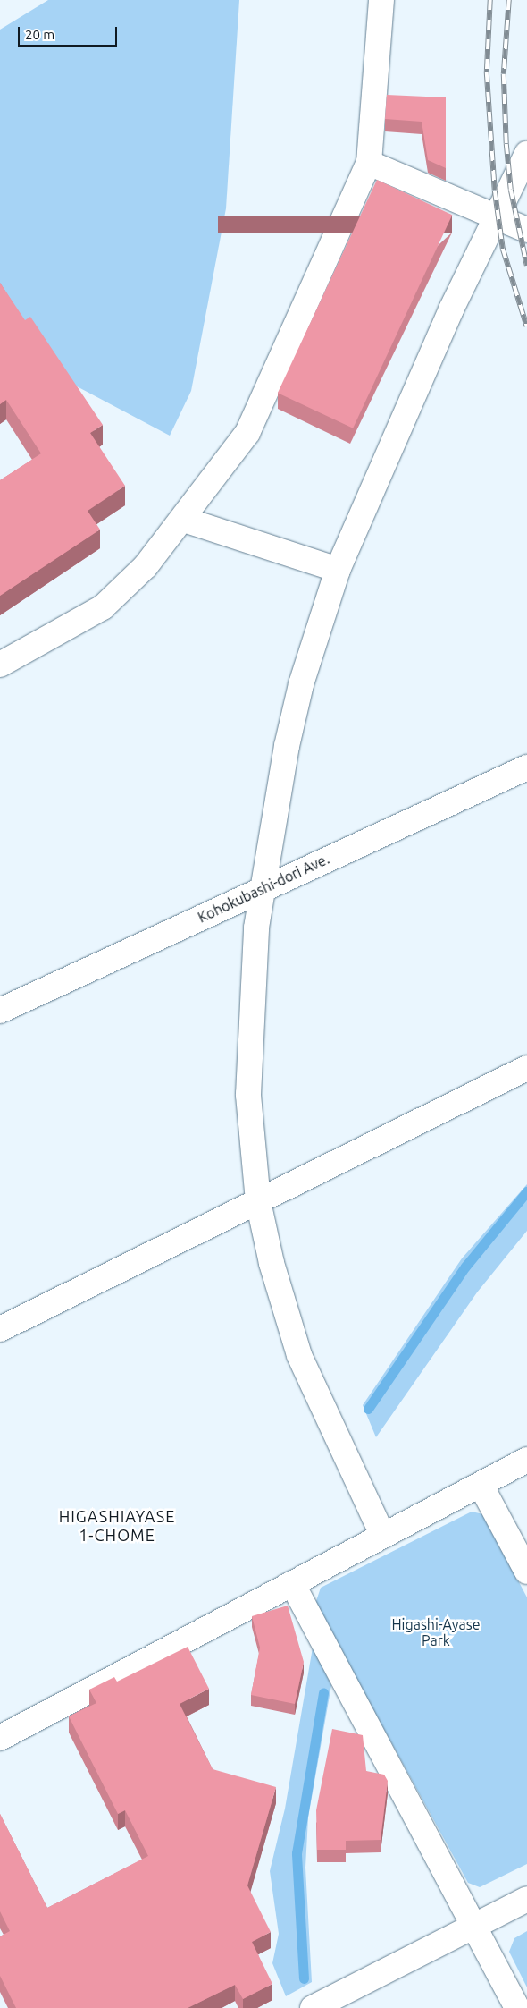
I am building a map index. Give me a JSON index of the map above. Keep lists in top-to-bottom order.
{
  "streets": {
    "street": ["Kohokubashi-dori Ave."]
  },
  "districts": ["HIGASHIAYASE 1-CHOME"],
  "parks": ["Higashi-Ayase Park"],
  "scale_bar": "20 m"
}
